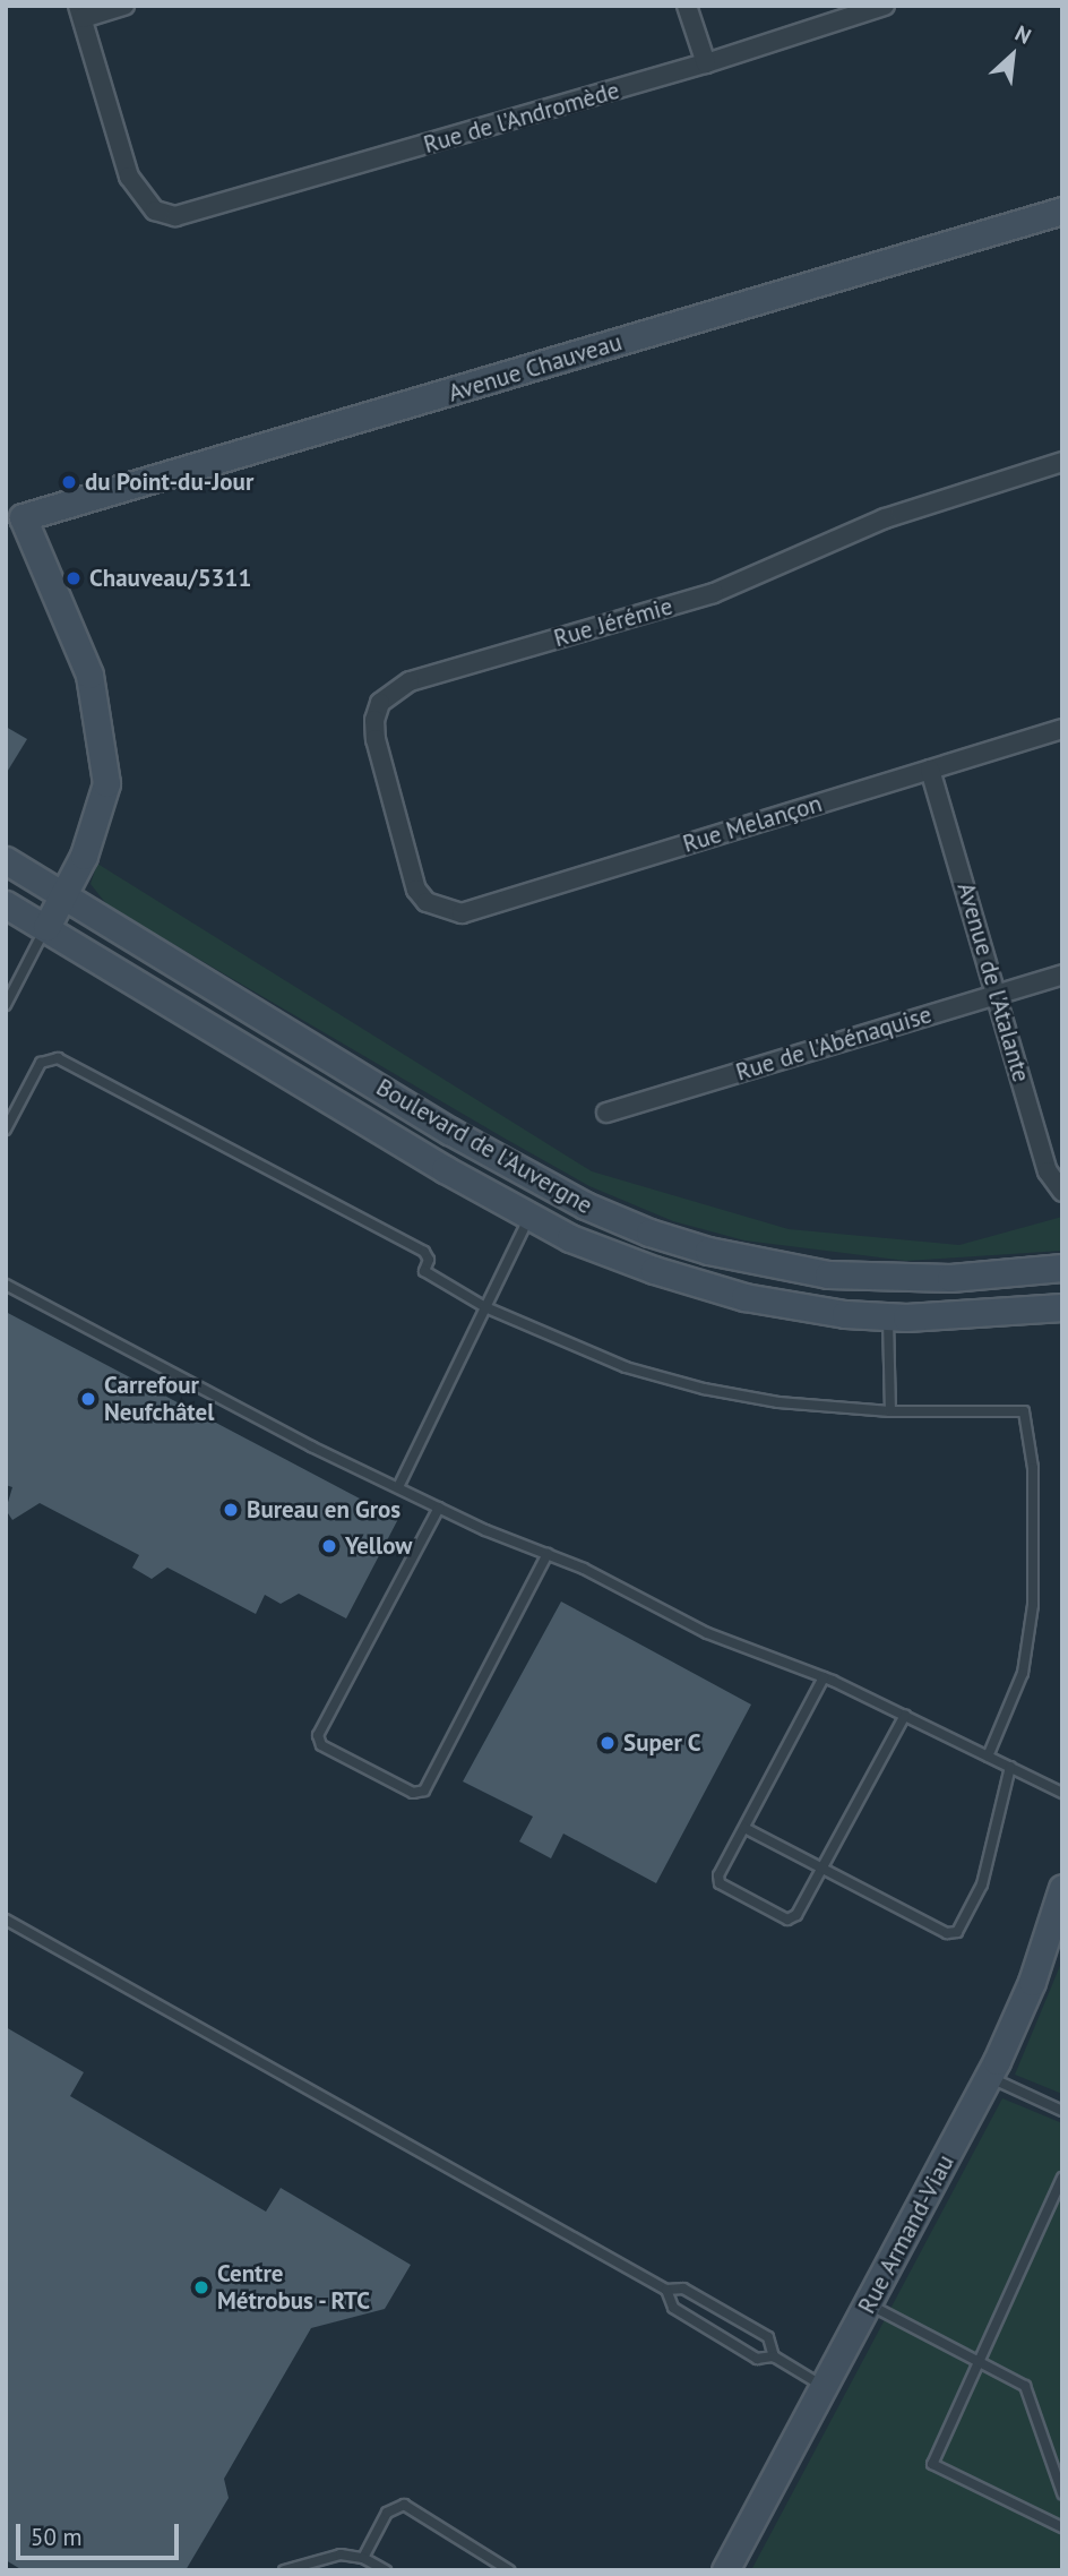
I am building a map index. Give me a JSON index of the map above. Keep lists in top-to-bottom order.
{
  "streets": {
    "main road": ["Avenue Chauveau", "Boulevard de l'Auvergne", "Rue Armand-Viau"],
    "street": [
      "Rue de l'Andromède",
      "Rue Jérémie",
      "Rue Melançon",
      "Avenue de l'Atalante",
      "Rue de l'Abénaquise"
    ]
  },
  "crossings": [
    ["Rue Jérémie", "Rue Melançon"],
    ["Rue Melançon", "Avenue de l'Atalante"],
    ["Avenue de l'Atalante", "Rue de l'Abénaquise"]
  ],
  "places": [
    "du Point-du-Jour",
    "Chauveau/5311",
    "Carrefour Neufchâtel",
    "Bureau en Gros",
    "Yellow",
    "Super C",
    "Centre Métrobus - RTC"
  ],
  "scale_bar": "50 m",
  "north": "top right"
}
